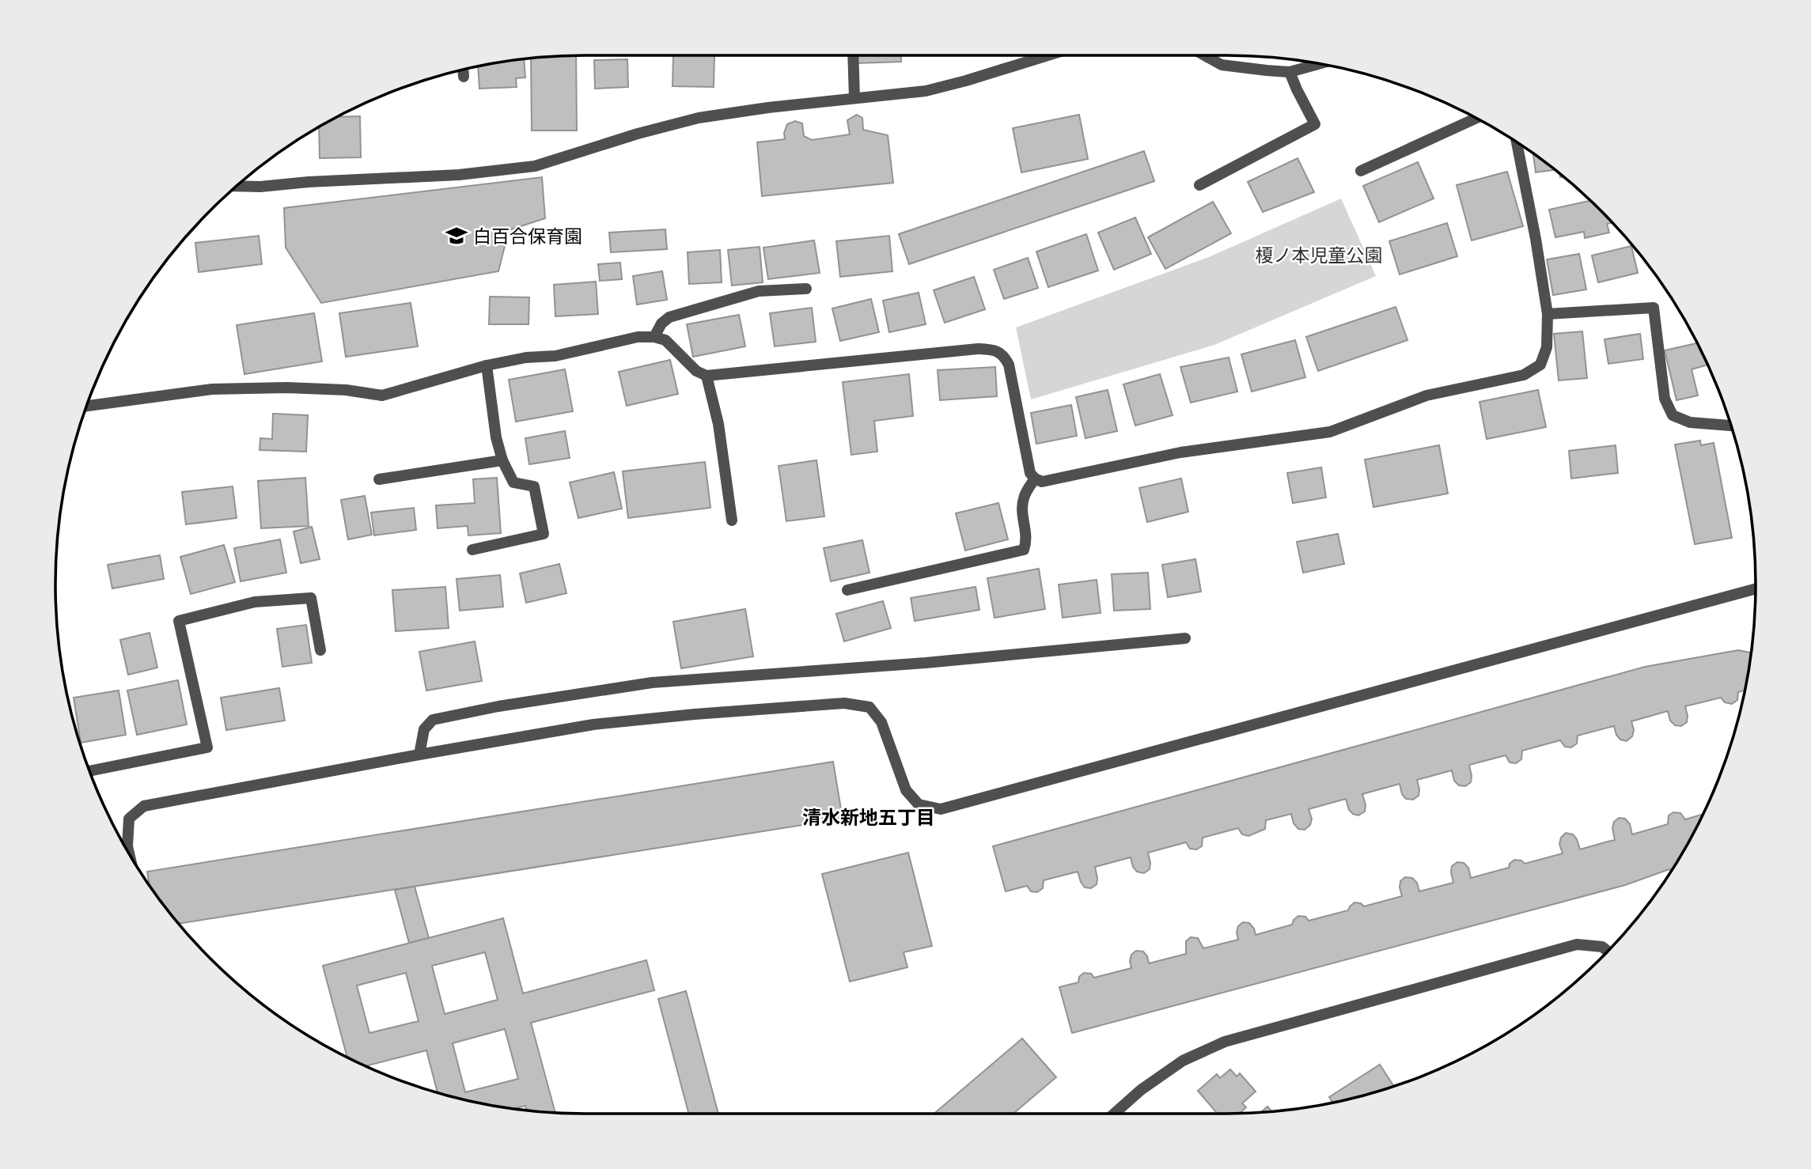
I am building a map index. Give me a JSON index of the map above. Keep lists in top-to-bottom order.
{
  "districts": ["清水新地五丁目"],
  "parks": ["榎ノ本児童公園"],
  "places": {
    "school or university": ["白百合保育園"]
  }
}
